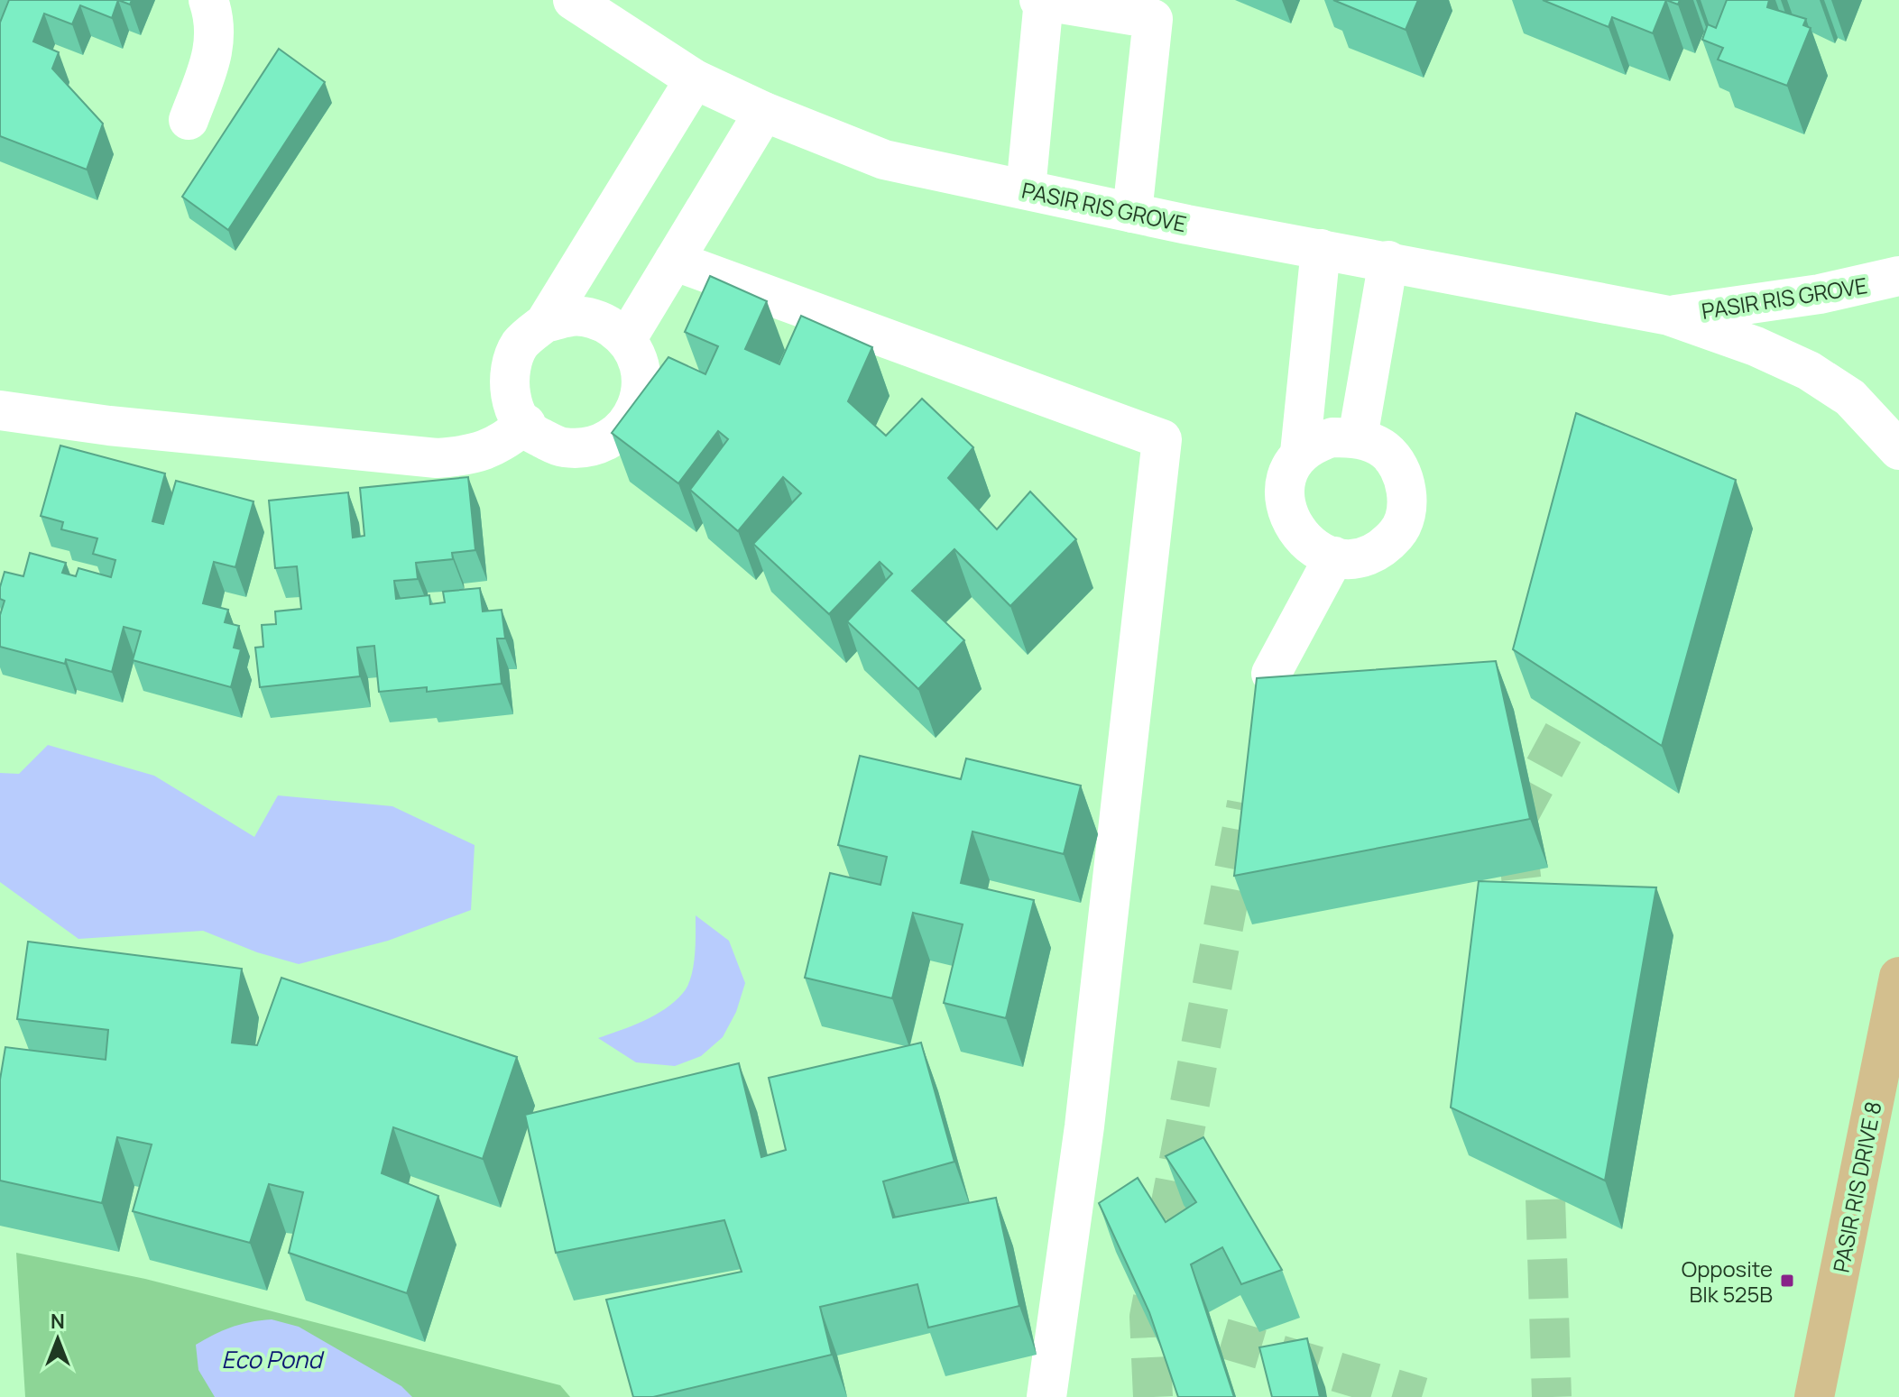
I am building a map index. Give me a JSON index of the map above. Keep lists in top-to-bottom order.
{
  "streets": {
    "main road": ["PASIR RIS DRIVE 8"],
    "street": ["PASIR RIS GROVE"]
  },
  "water": ["Eco Pond"],
  "places": {
    "transit": ["Opposite Blk 525B"]
  },
  "north": "top"
}
